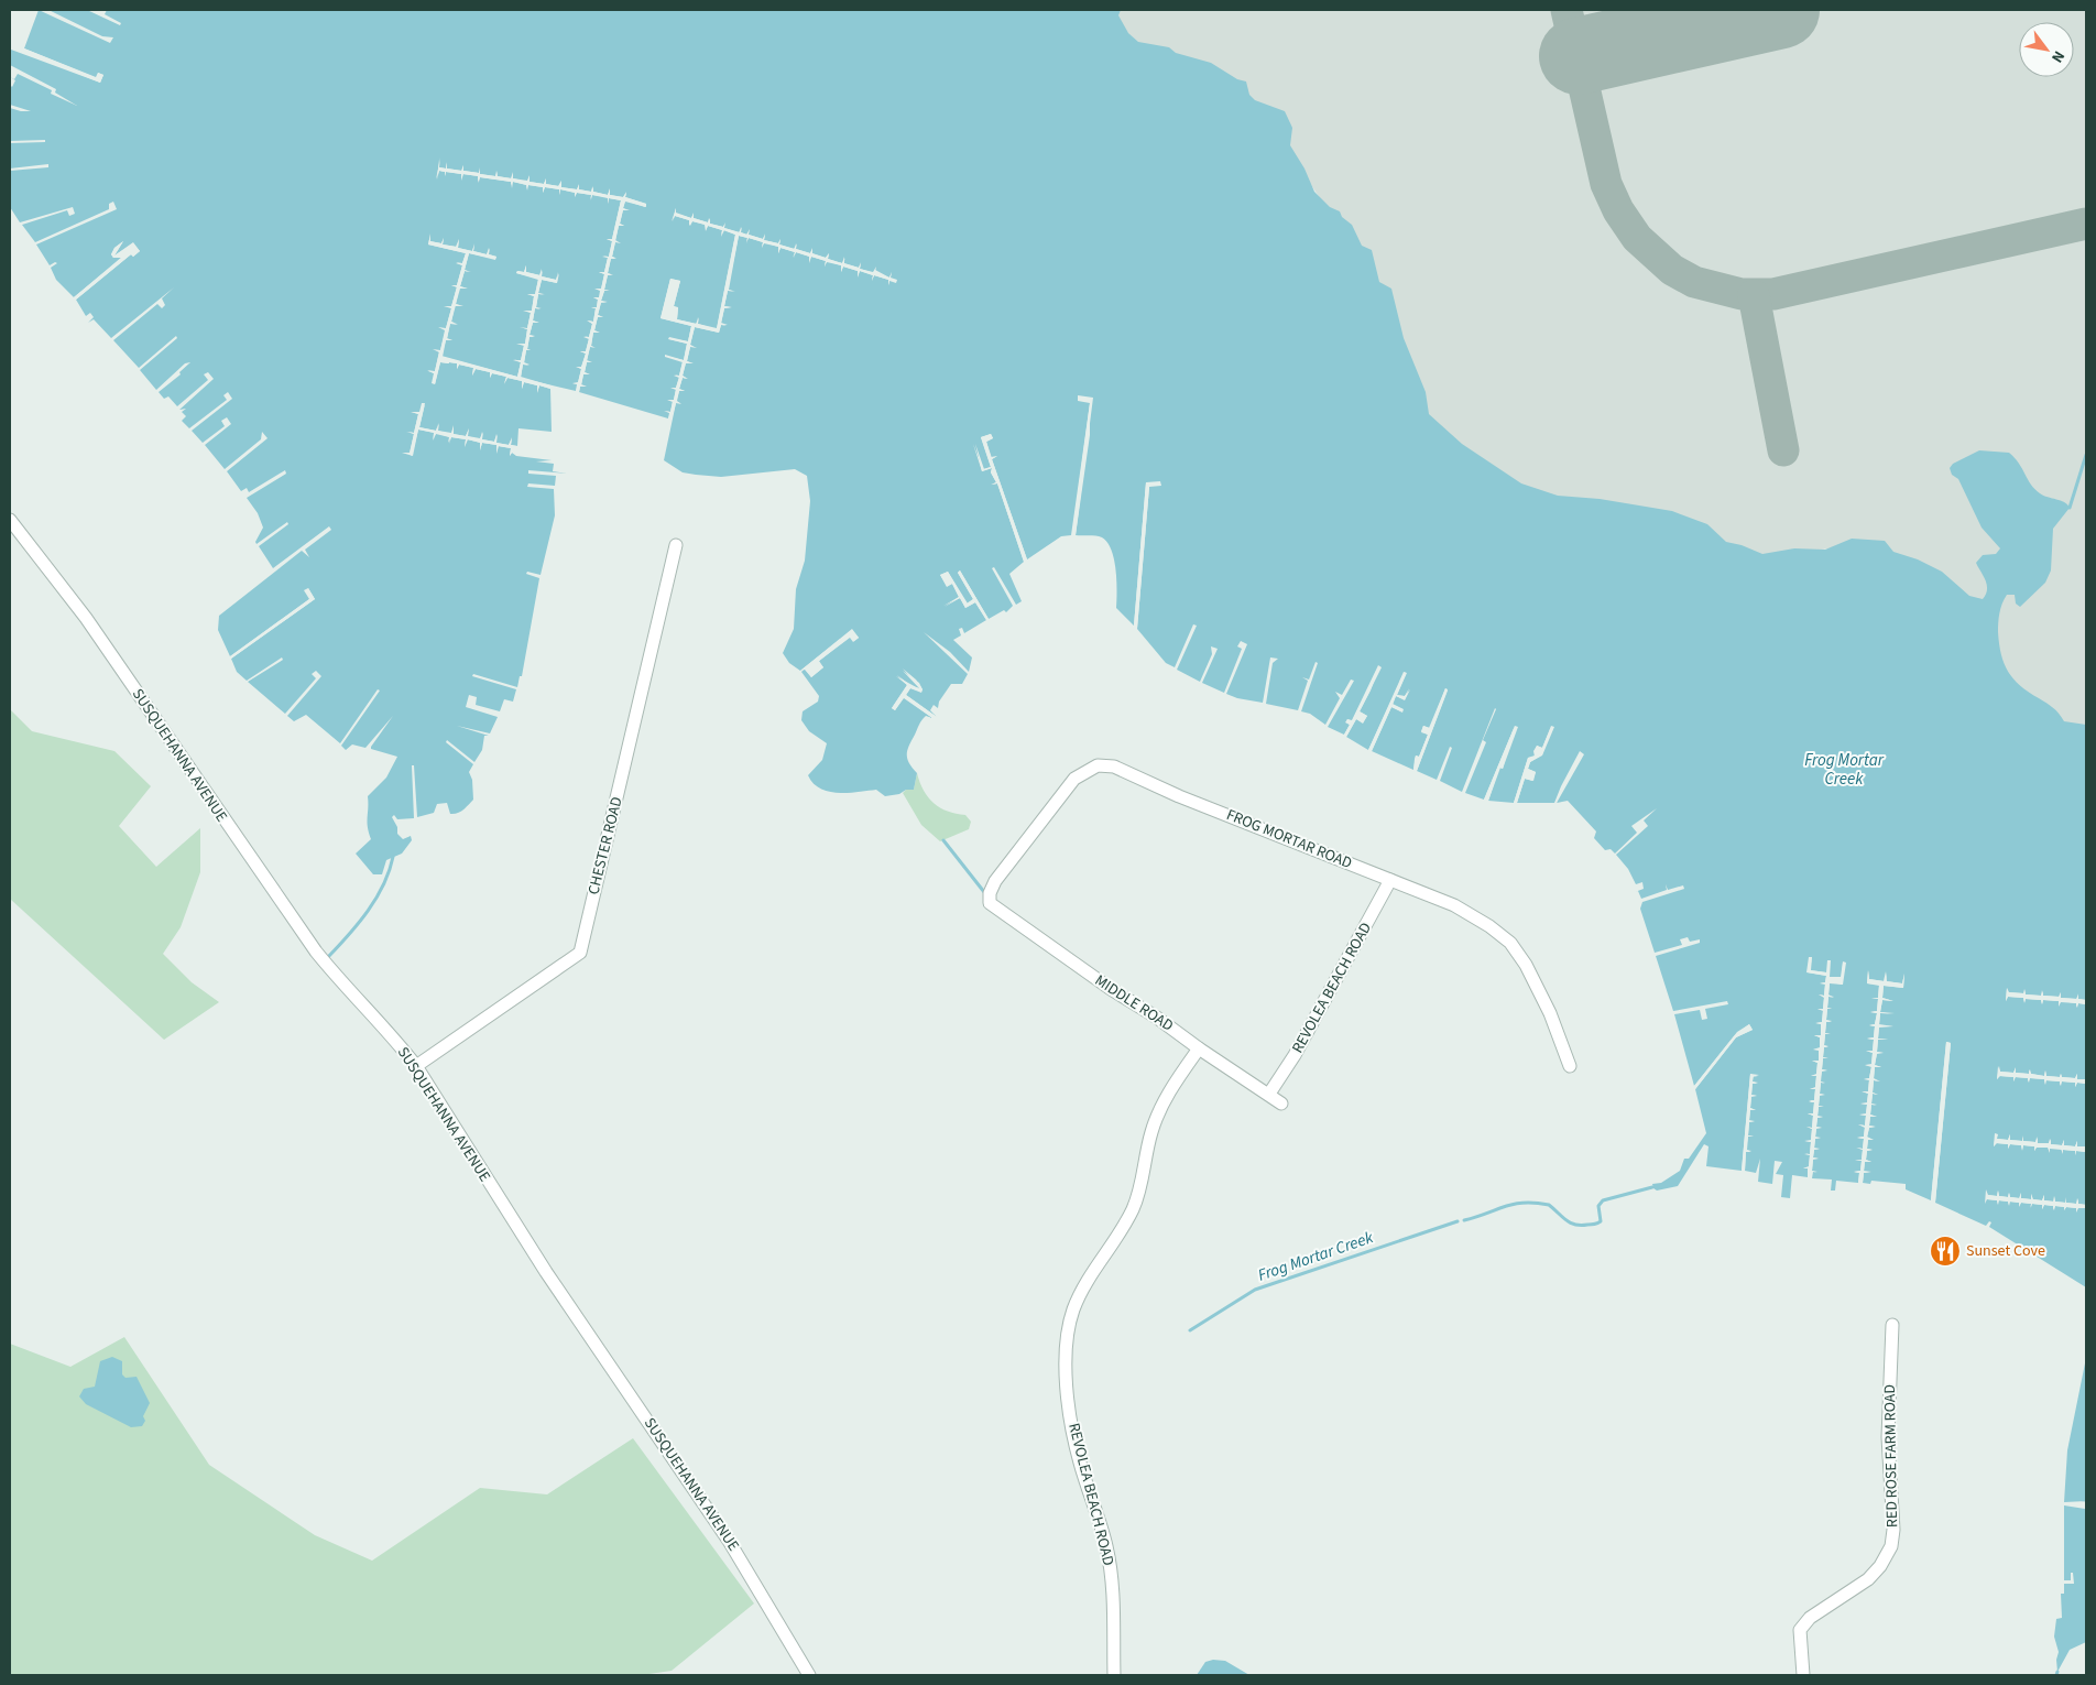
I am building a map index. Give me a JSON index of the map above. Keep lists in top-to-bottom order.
{
  "streets": {
    "street": [
      "SUSQUEHANNA AVENUE",
      "FROG MORTAR ROAD",
      "CHESTER ROAD",
      "REVOLEA BEACH ROAD",
      "MIDDLE ROAD",
      "RED ROSE FARM ROAD"
    ]
  },
  "crossings": [
    ["SUSQUEHANNA AVENUE", "CHESTER ROAD"],
    ["FROG MORTAR ROAD", "REVOLEA BEACH ROAD"],
    ["FROG MORTAR ROAD", "MIDDLE ROAD"],
    ["REVOLEA BEACH ROAD", "MIDDLE ROAD"]
  ],
  "water": ["Frog Mortar Creek"],
  "places": {
    "restaurant": ["Sunset Cove"]
  },
  "north": "bottom right"
}
